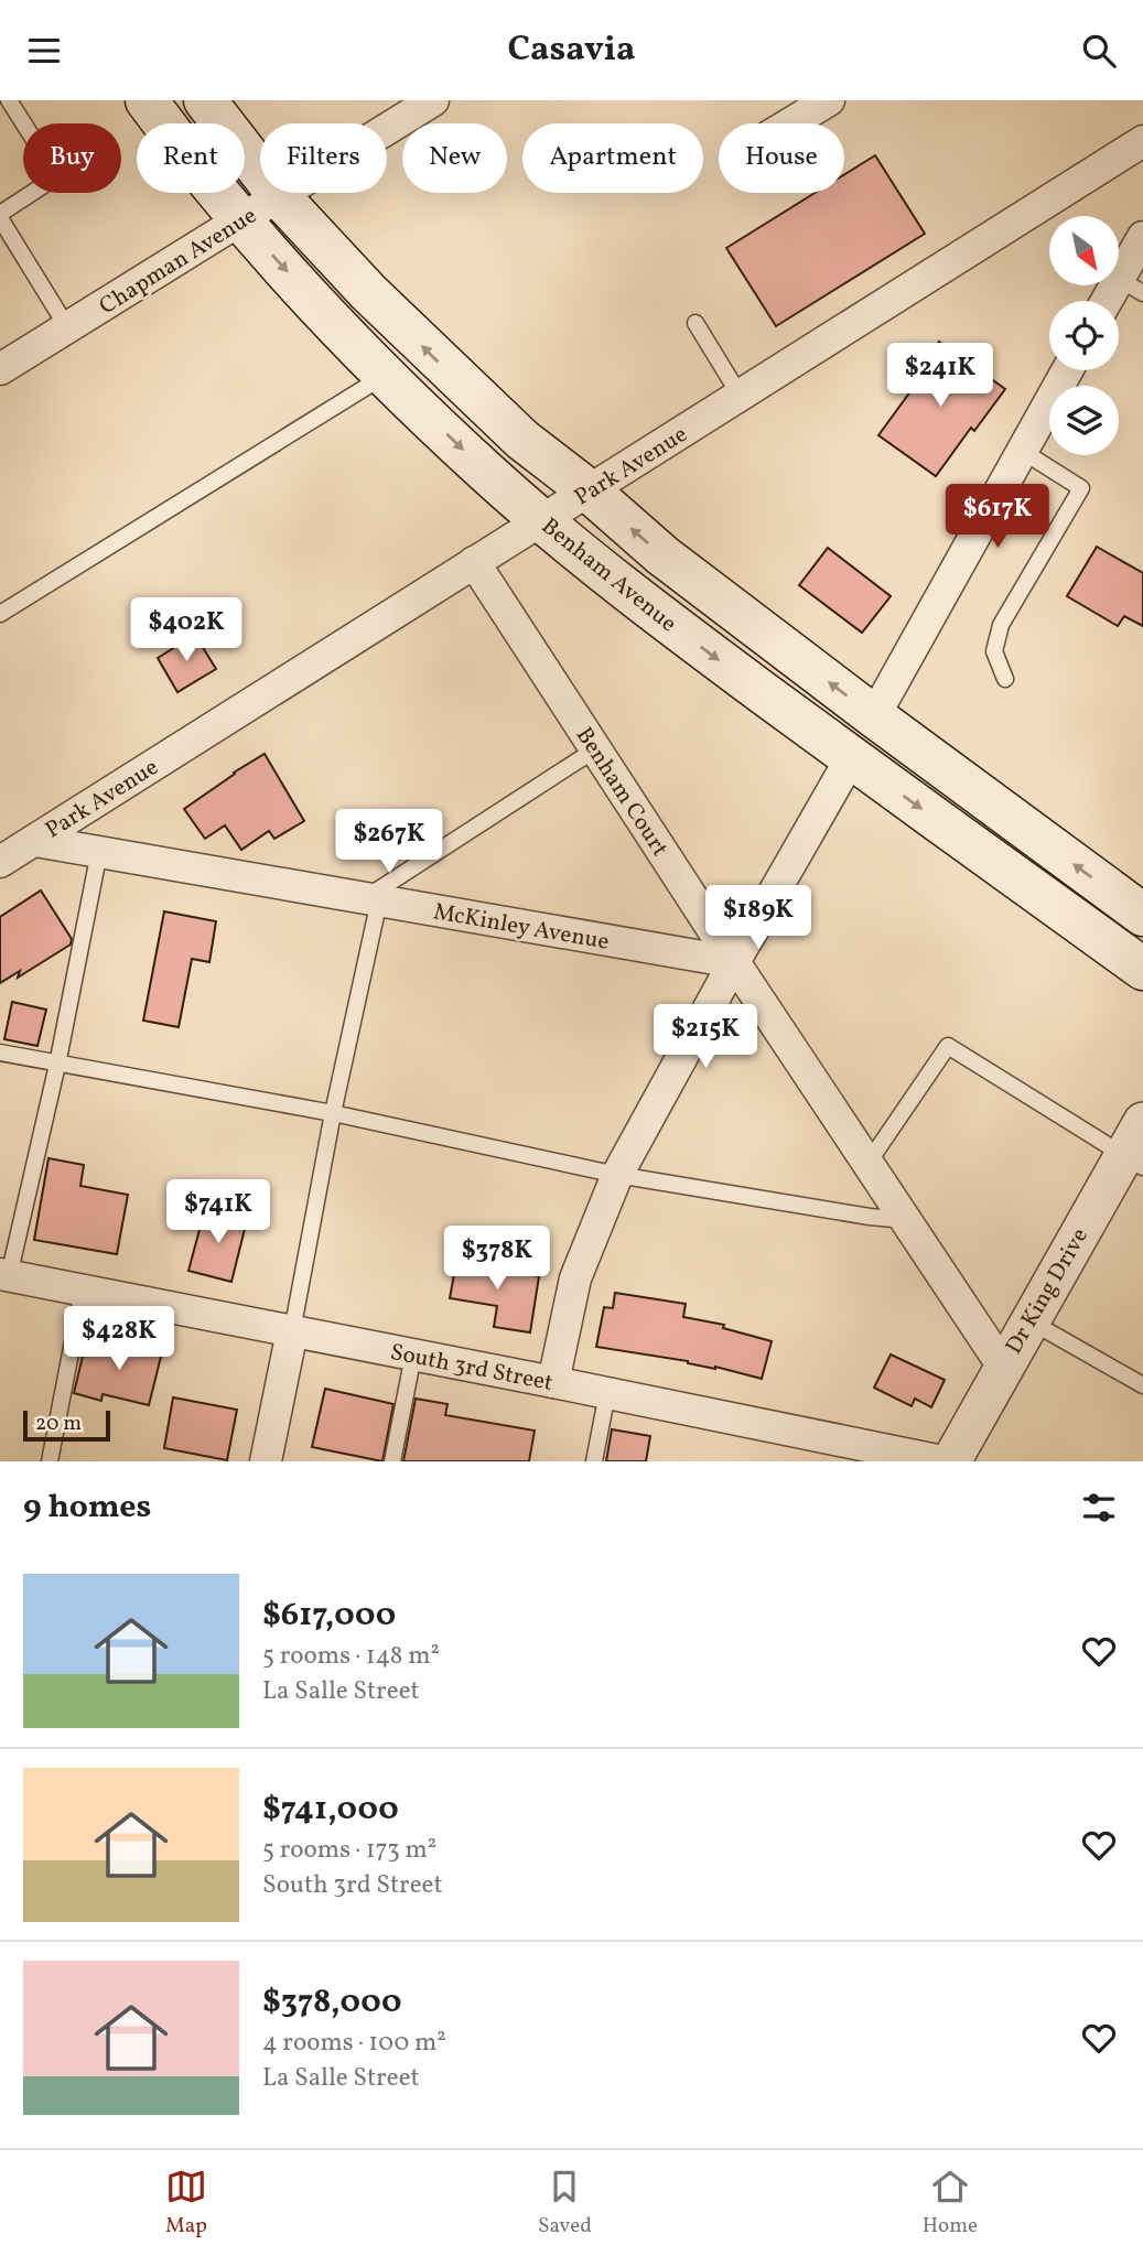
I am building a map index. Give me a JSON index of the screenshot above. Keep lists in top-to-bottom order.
{
  "streets": {
    "main road": ["Benham Avenue"],
    "street": [
      "Chapman Avenue",
      "Park Avenue",
      "Benham Court",
      "McKinley Avenue",
      "Dr King Drive",
      "South 3rd Street"
    ]
  },
  "crossings": [
    ["Chapman Avenue", "Benham Avenue"],
    ["Park Avenue", "Benham Avenue"],
    ["Park Avenue", "Benham Court"],
    ["Park Avenue", "McKinley Avenue"],
    ["Benham Court", "McKinley Avenue"],
    ["Benham Court", "Dr King Drive"]
  ],
  "scale_bar": "20 m",
  "north": "bottom right",
  "page": {
    "header": "Casavia",
    "chip": [
      "Buy",
      "Rent",
      "Filters",
      "New",
      "Apartment",
      "House"
    ],
    "price": [
      "$241K",
      "$617K",
      "$402K",
      "$267K",
      "$189K",
      "$215K",
      "$741K",
      "$378K",
      "$428K"
    ],
    "scale": "20 m",
    "heading": "9 homes",
    "list": [
      {
        "name": "$617,000",
        "note": "5 rooms · 148 m² · La Salle Street"
      },
      {
        "name": "$741,000",
        "note": "5 rooms · 173 m² · South 3rd Street"
      },
      {
        "name": "$378,000",
        "note": "4 rooms · 100 m² · La Salle Street"
      }
    ],
    "tabs": ["Map", "Saved", "Home"]
  }
}
